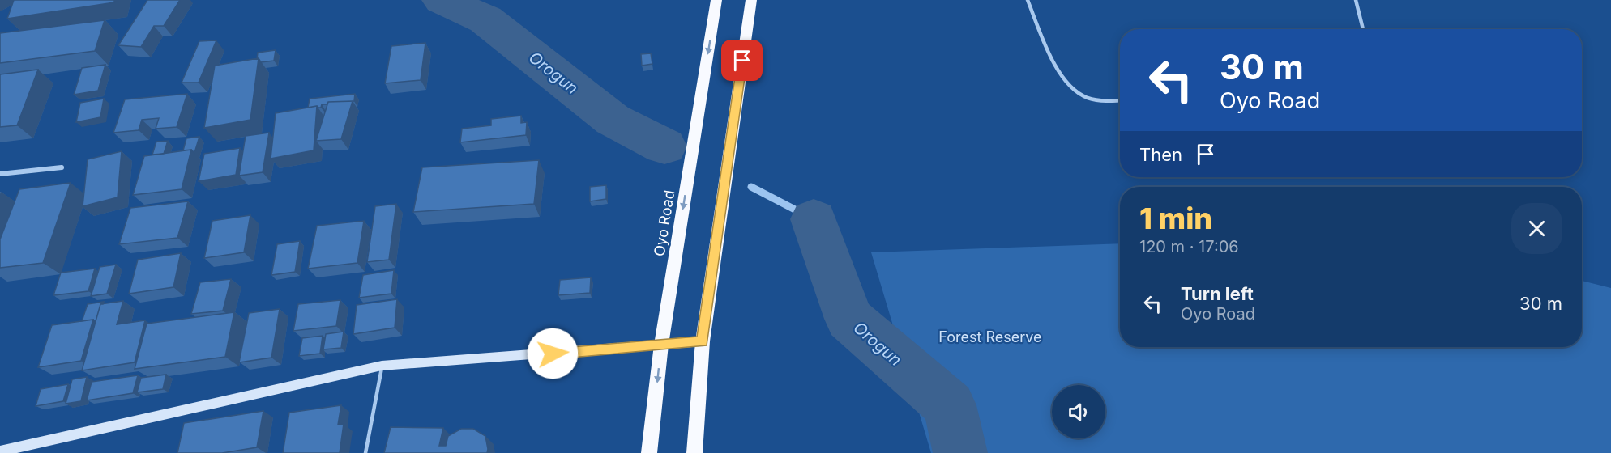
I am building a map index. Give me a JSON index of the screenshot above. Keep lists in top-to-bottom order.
{
  "streets": {
    "highway": ["Oyo Road"]
  },
  "water": ["Orogun"],
  "parks": ["Forest Reserve"],
  "page": {
    "turn": ["30 m", "Oyo Road"],
    "then": "Then",
    "heading": ["1 min", "120 m · 17:06"],
    "list": [
      {
        "name": "Turn left",
        "note": "Oyo Road",
        "value": "30 m"
      }
    ]
  }
}
